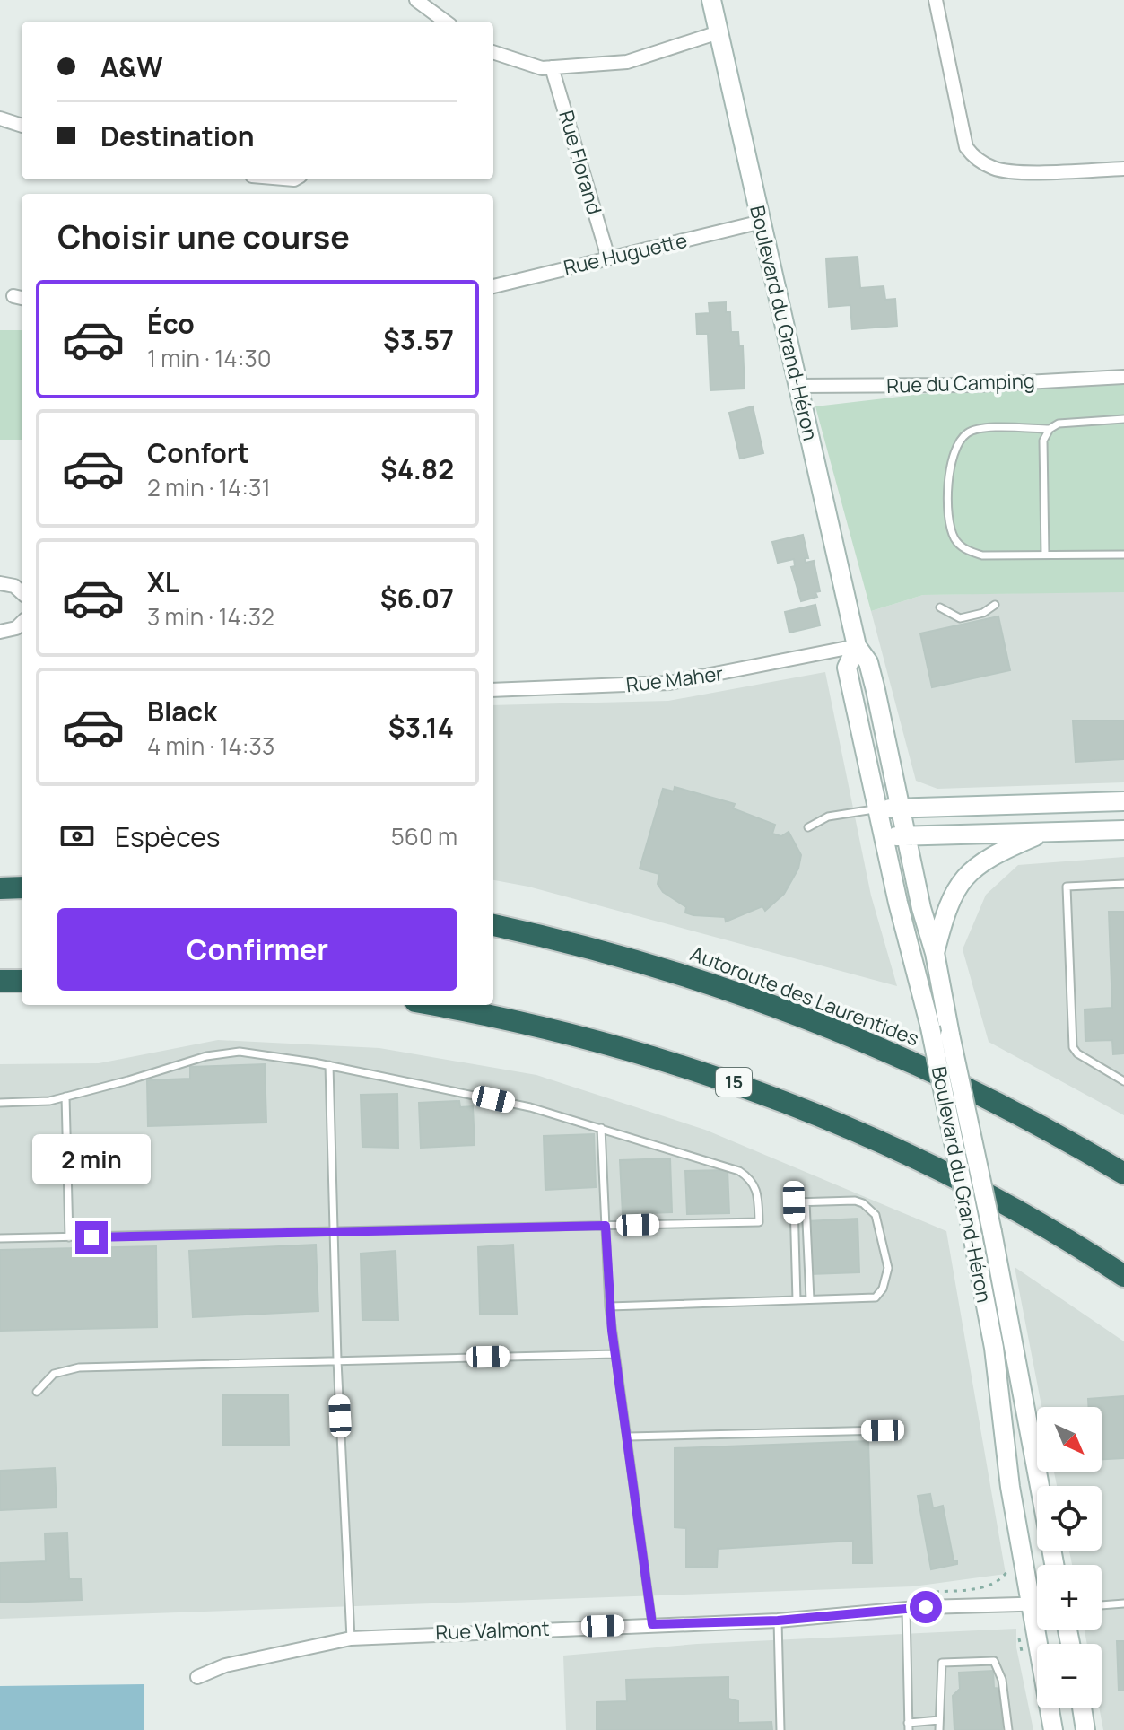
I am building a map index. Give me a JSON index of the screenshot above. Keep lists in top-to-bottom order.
{
  "streets": {
    "highway": ["Autoroute des Laurentides", "15"],
    "street": [
      "Rue Florand",
      "Rue Huguette",
      "Boulevard du Grand-Héron",
      "Rue du Camping",
      "Rue Maher",
      "Rue Valmont"
    ]
  },
  "crossings": [
    ["Rue Florand", "Rue Huguette"],
    ["Rue Huguette", "Boulevard du Grand-Héron"],
    ["Boulevard du Grand-Héron", "Rue du Camping"],
    ["Boulevard du Grand-Héron", "Rue Maher"]
  ],
  "north": "bottom right",
  "page": {
    "banner": ["A&W", "Destination"],
    "heading": "Choisir une course",
    "list": [
      {
        "name": "Éco",
        "note": "1 min · 14:30",
        "value": "$3.57"
      },
      {
        "name": "Confort",
        "note": "2 min · 14:31",
        "value": "$4.82"
      },
      {
        "name": "XL",
        "note": "3 min · 14:32",
        "value": "$6.07"
      },
      {
        "name": "Black",
        "note": "4 min · 14:33",
        "value": "$3.14"
      }
    ],
    "pay": ["Espèces", "560 m"],
    "buttons": "Confirmer",
    "bubble": "2 min",
    "map_buttons": ["+", "−"]
  }
}
